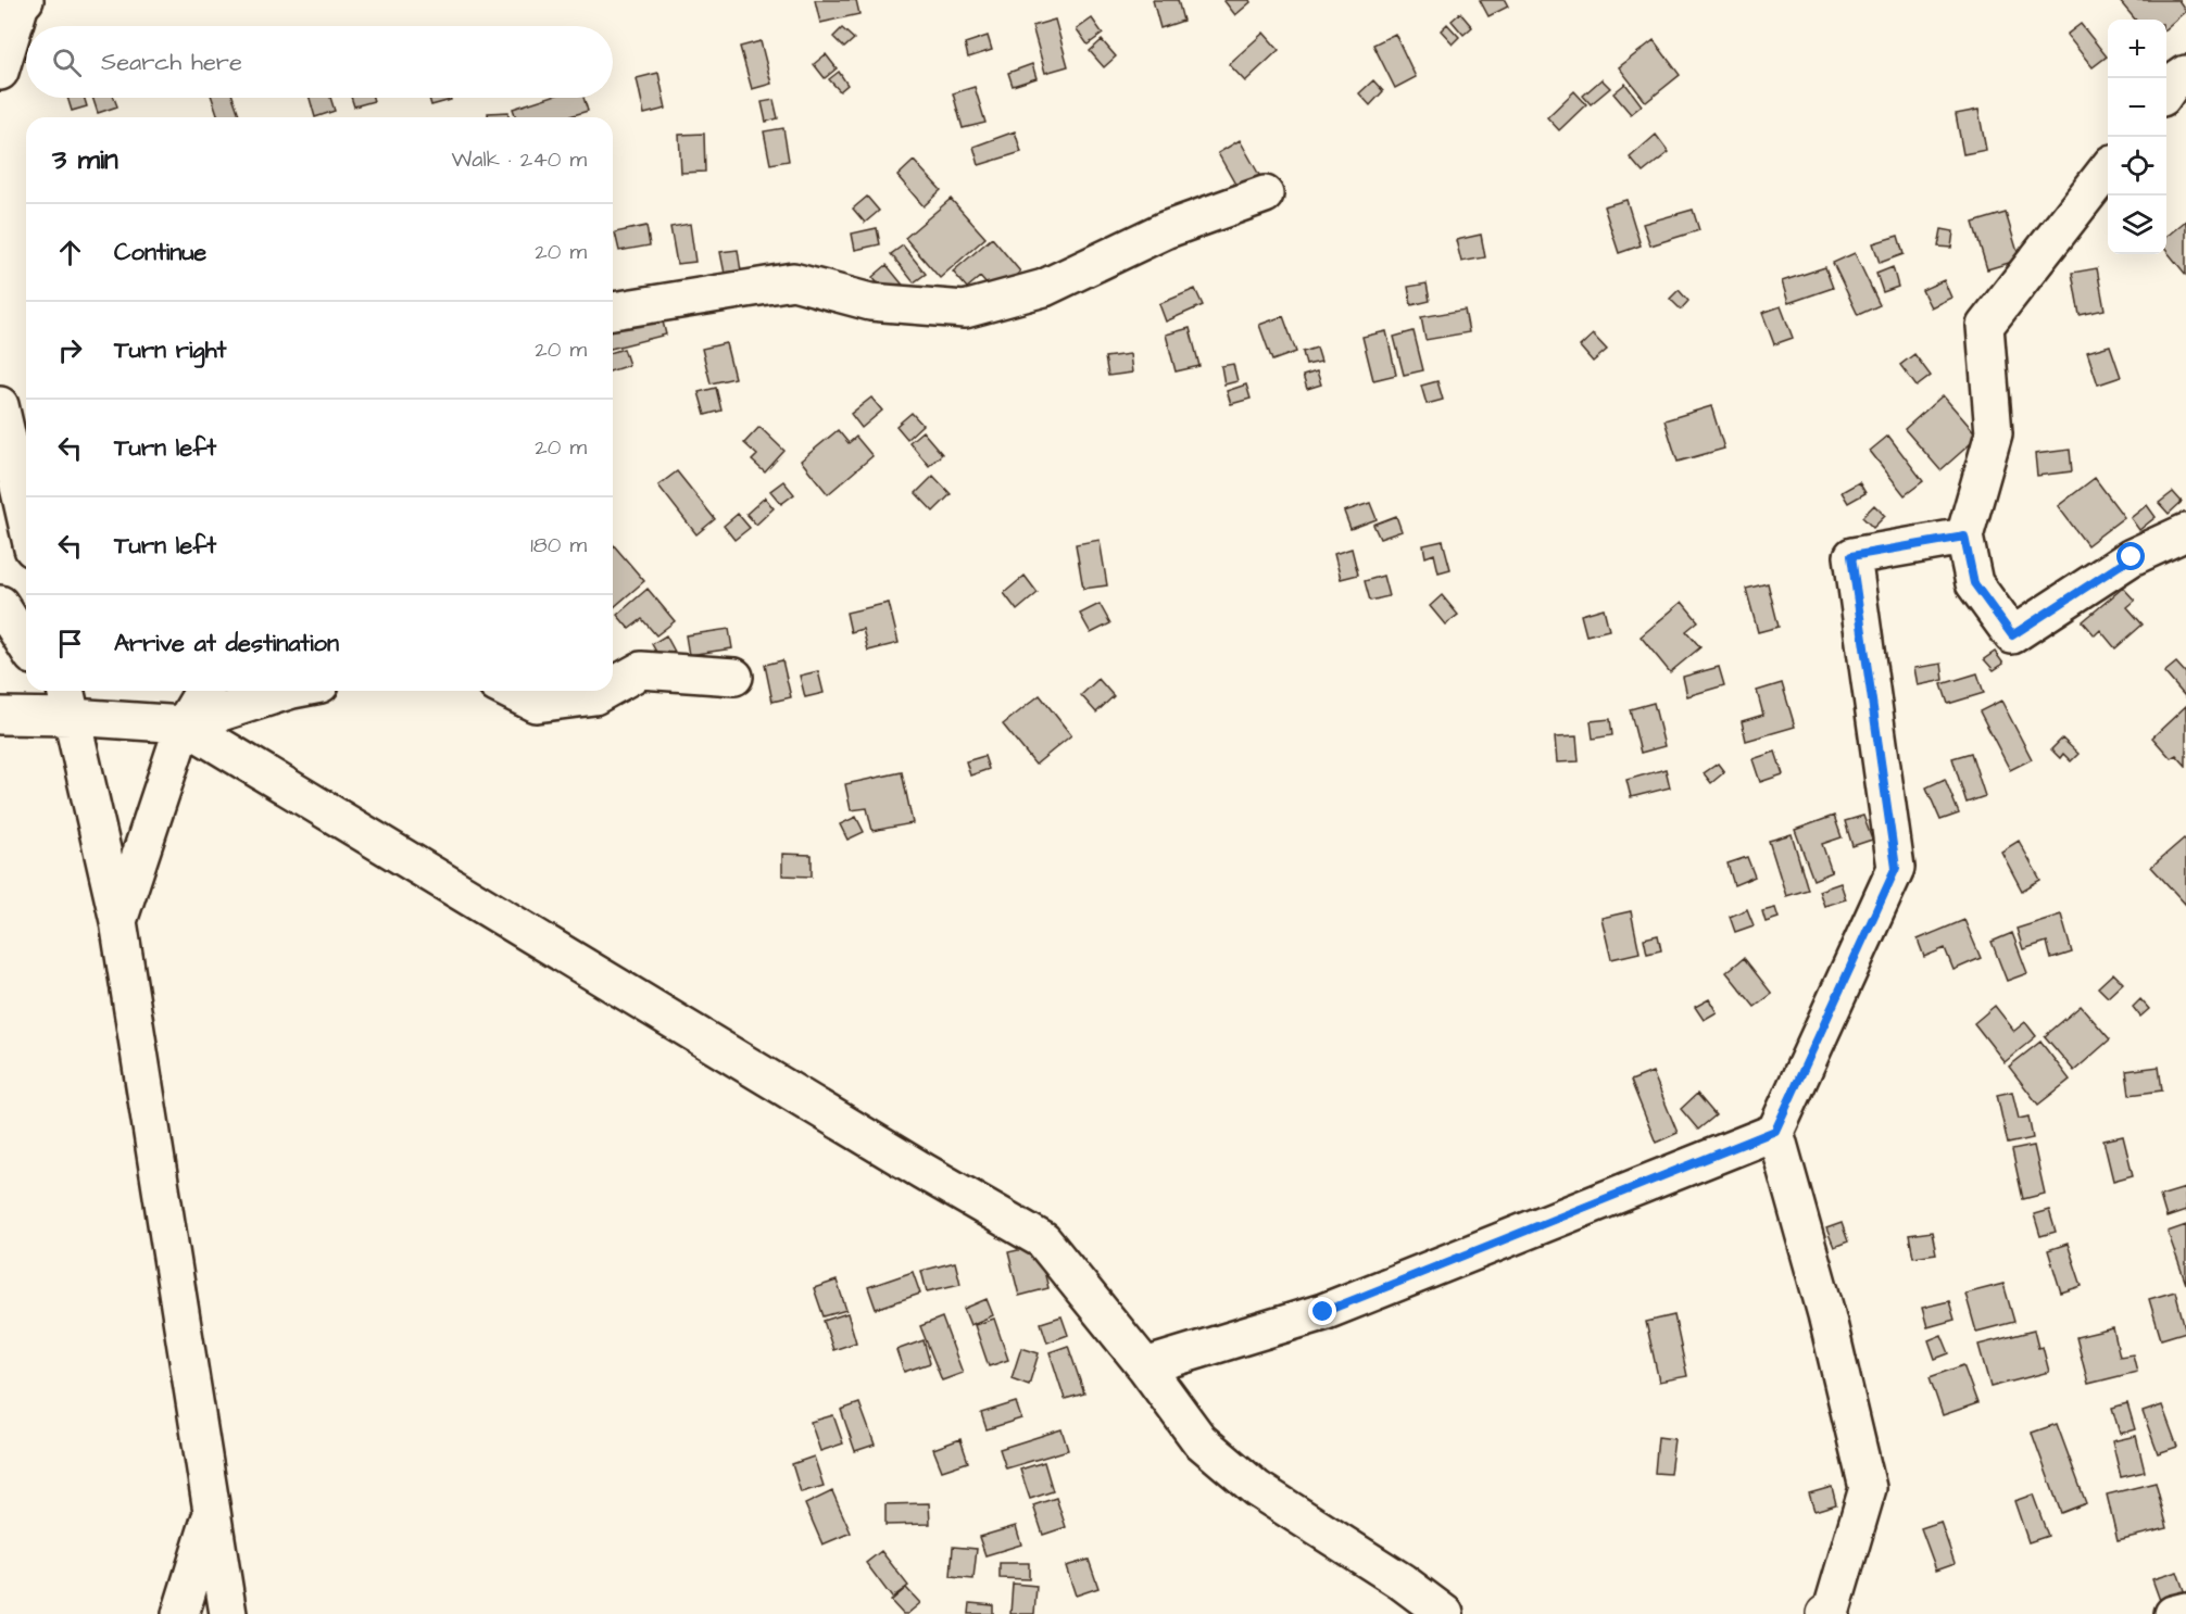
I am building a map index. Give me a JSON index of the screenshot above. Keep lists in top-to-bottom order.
{
  "page": {
    "map_buttons": ["+", "−"],
    "search": "Search here",
    "heading": ["3 min", "Walk · 240 m"],
    "list": [
      ["Continue", "20 m"],
      ["Turn right", "20 m"],
      ["Turn left", "20 m"],
      ["Turn left", "180 m"],
      "Arrive at destination"
    ]
  }
}
